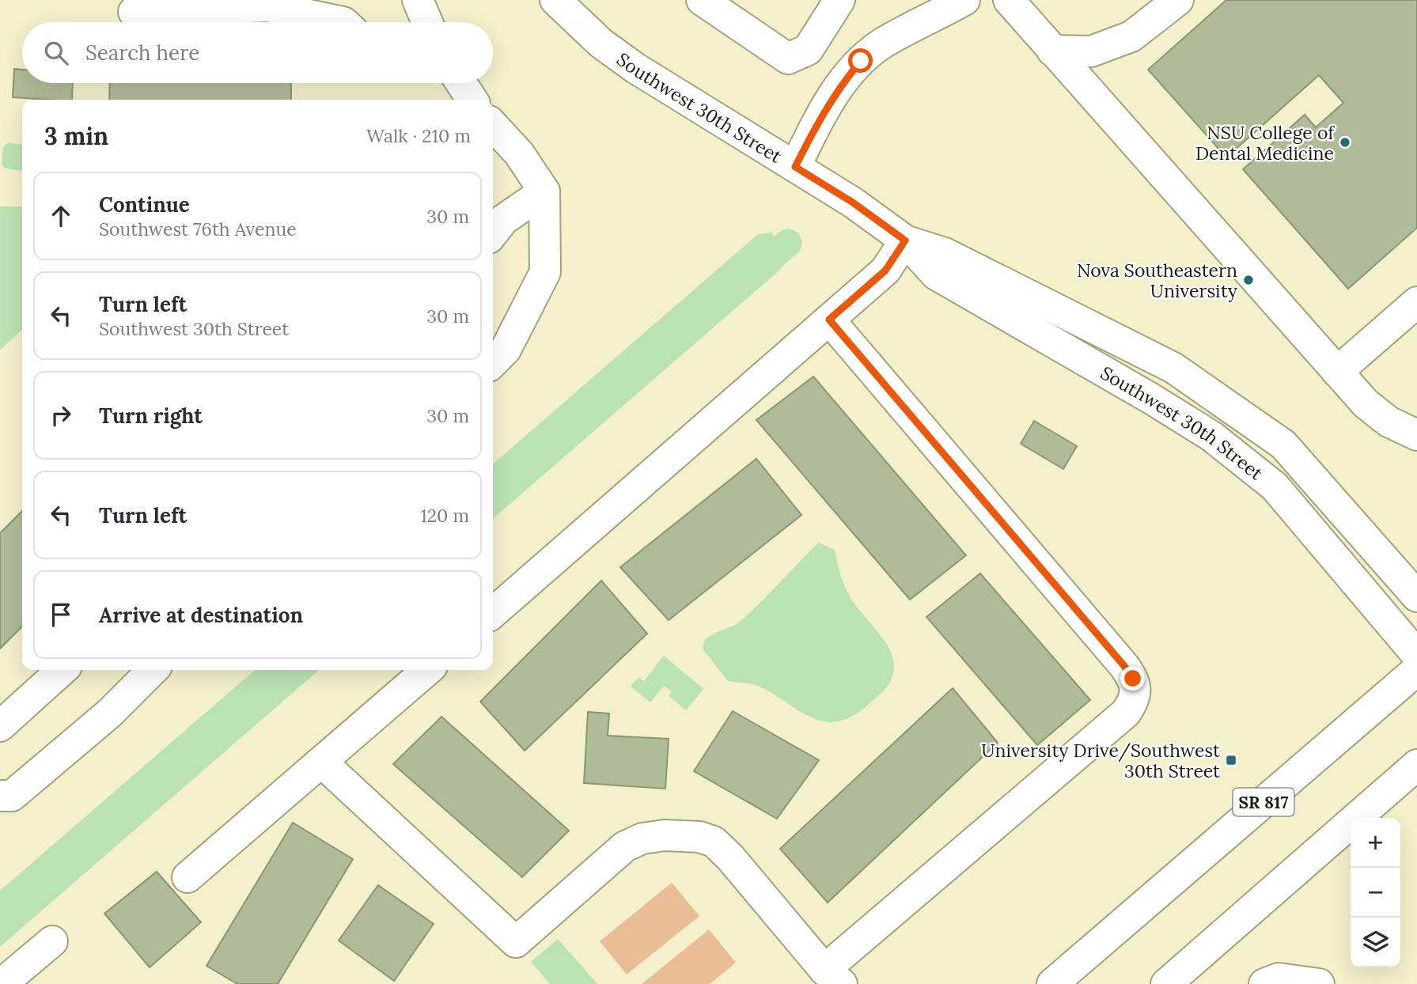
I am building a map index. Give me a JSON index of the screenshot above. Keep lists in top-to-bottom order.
{
  "streets": {
    "street": ["Southwest 30th Street", "SR 817"]
  },
  "places": {
    "other": ["NSU College of Dental Medicine", "Nova Southeastern University"],
    "transit": ["University Drive/Southwest 30th Street"]
  },
  "page": {
    "search": "Search here",
    "heading": ["3 min", "Walk · 210 m"],
    "list": [
      ["Continue", "Southwest 76th Avenue", "30 m"],
      ["Turn left", "Southwest 30th Street", "30 m"],
      ["Turn right", "30 m"],
      ["Turn left", "120 m"],
      "Arrive at destination"
    ],
    "map_buttons": ["+", "−"]
  }
}
